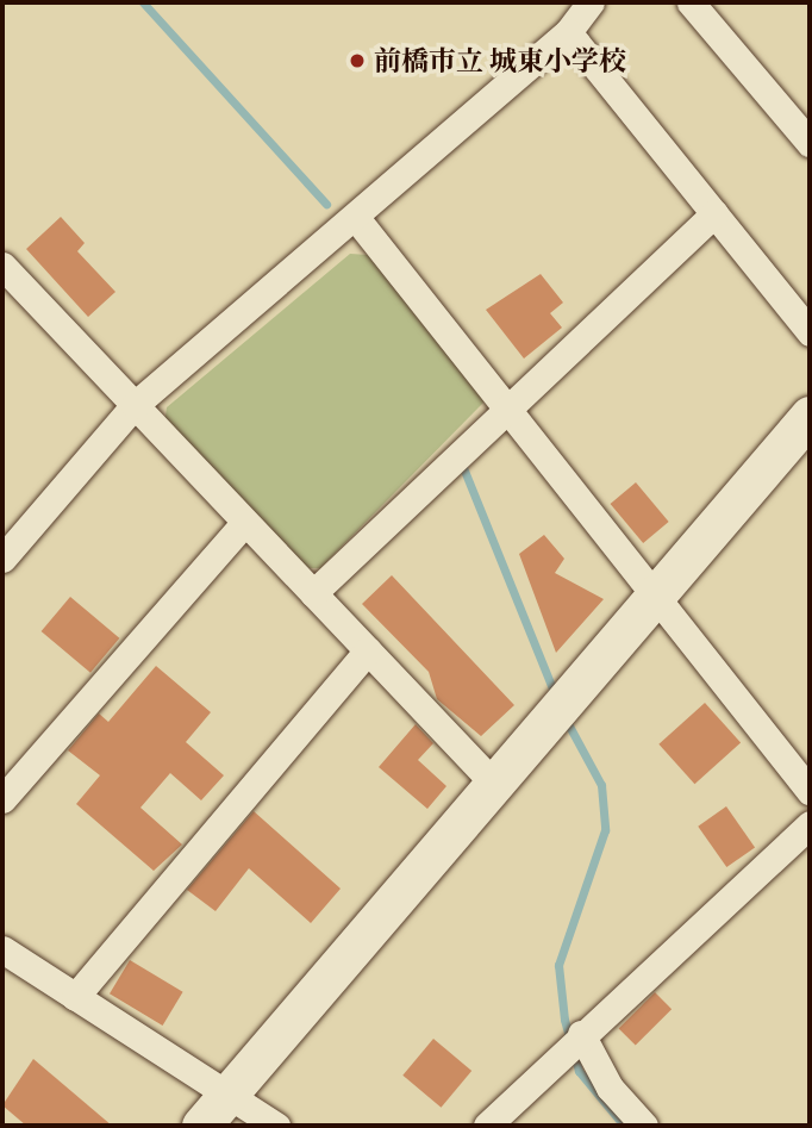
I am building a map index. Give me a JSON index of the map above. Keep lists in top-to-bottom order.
{
  "places": ["前橋市立 城東小学校"]
}
